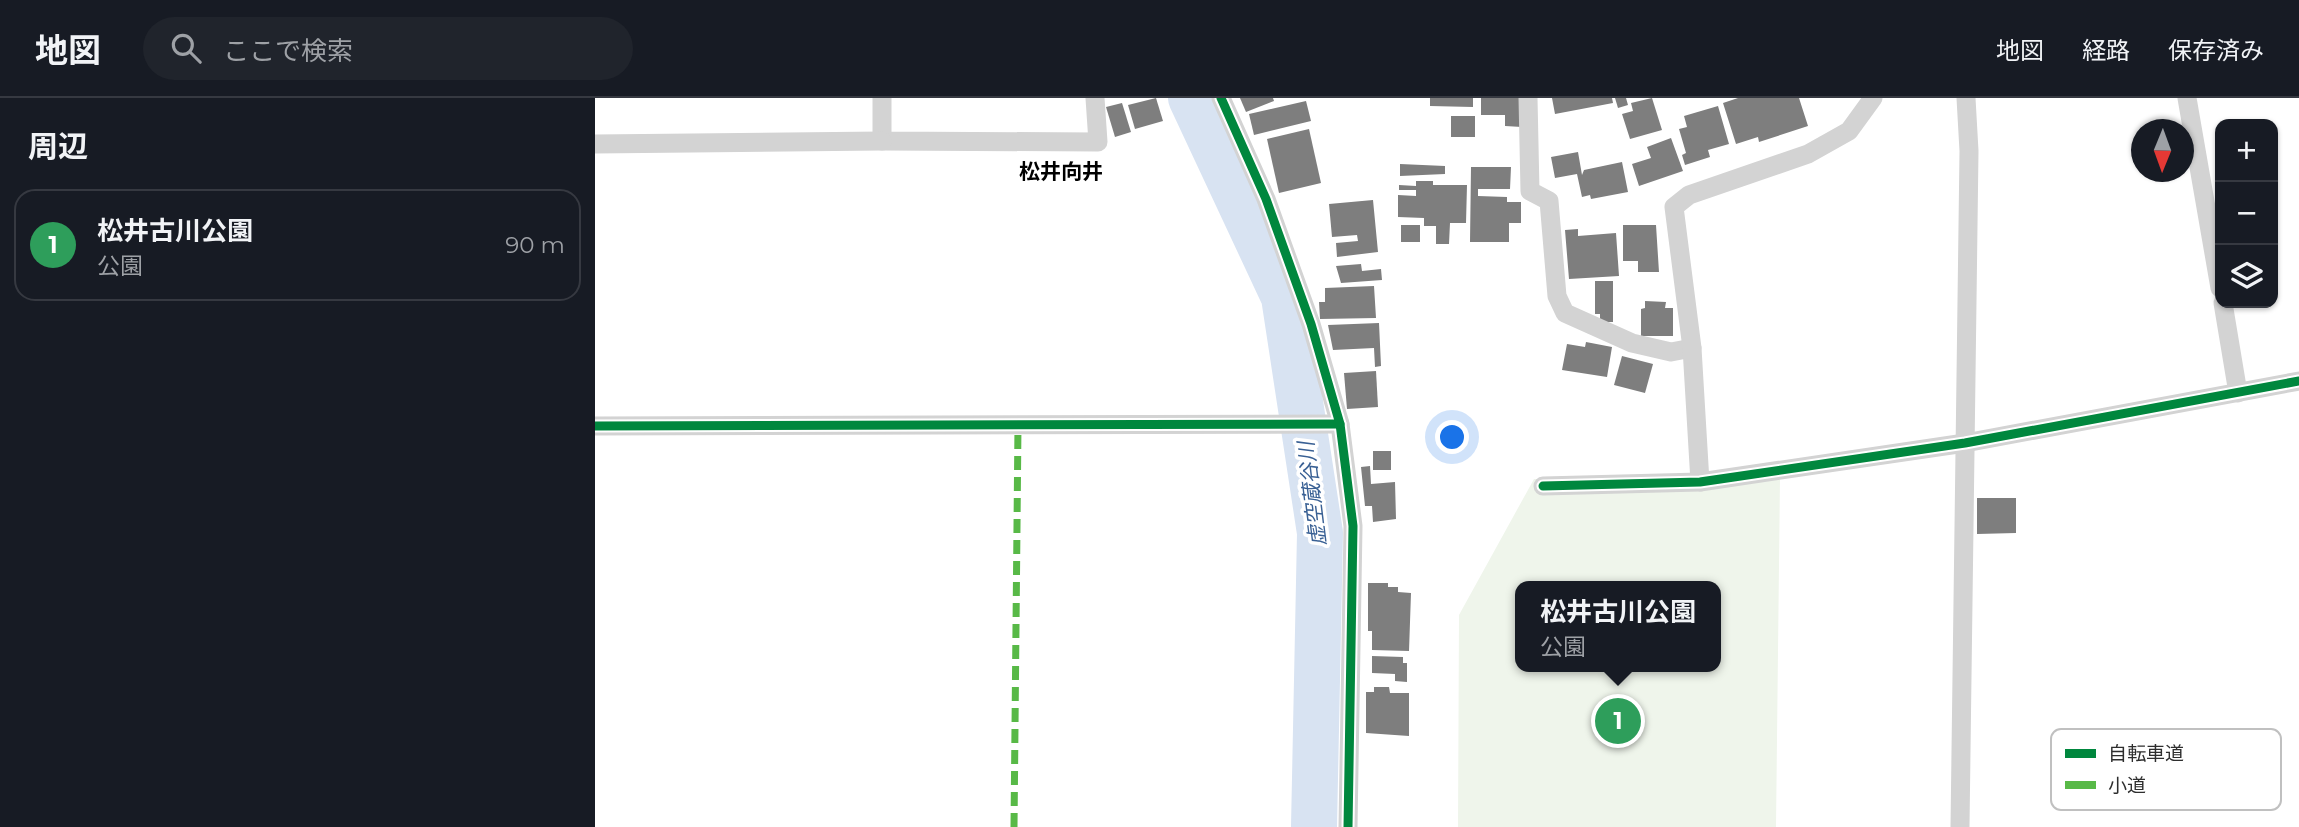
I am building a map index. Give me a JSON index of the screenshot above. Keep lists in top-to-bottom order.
{
  "districts": ["松井向井"],
  "water": ["虚空蔵谷川"],
  "legend": ["自転車道", "小道"],
  "north": "bottom",
  "page": {
    "header": "地図",
    "search": "ここで検索",
    "nav": ["地図", "経路", "保存済み"],
    "heading": "周辺",
    "map_buttons": ["+", "−"],
    "list": [
      {
        "mark": "1",
        "name": "松井古川公園",
        "note": "公園",
        "value": "90 m"
      }
    ],
    "popup": ["松井古川公園", "公園"],
    "pins": "1"
  }
}
